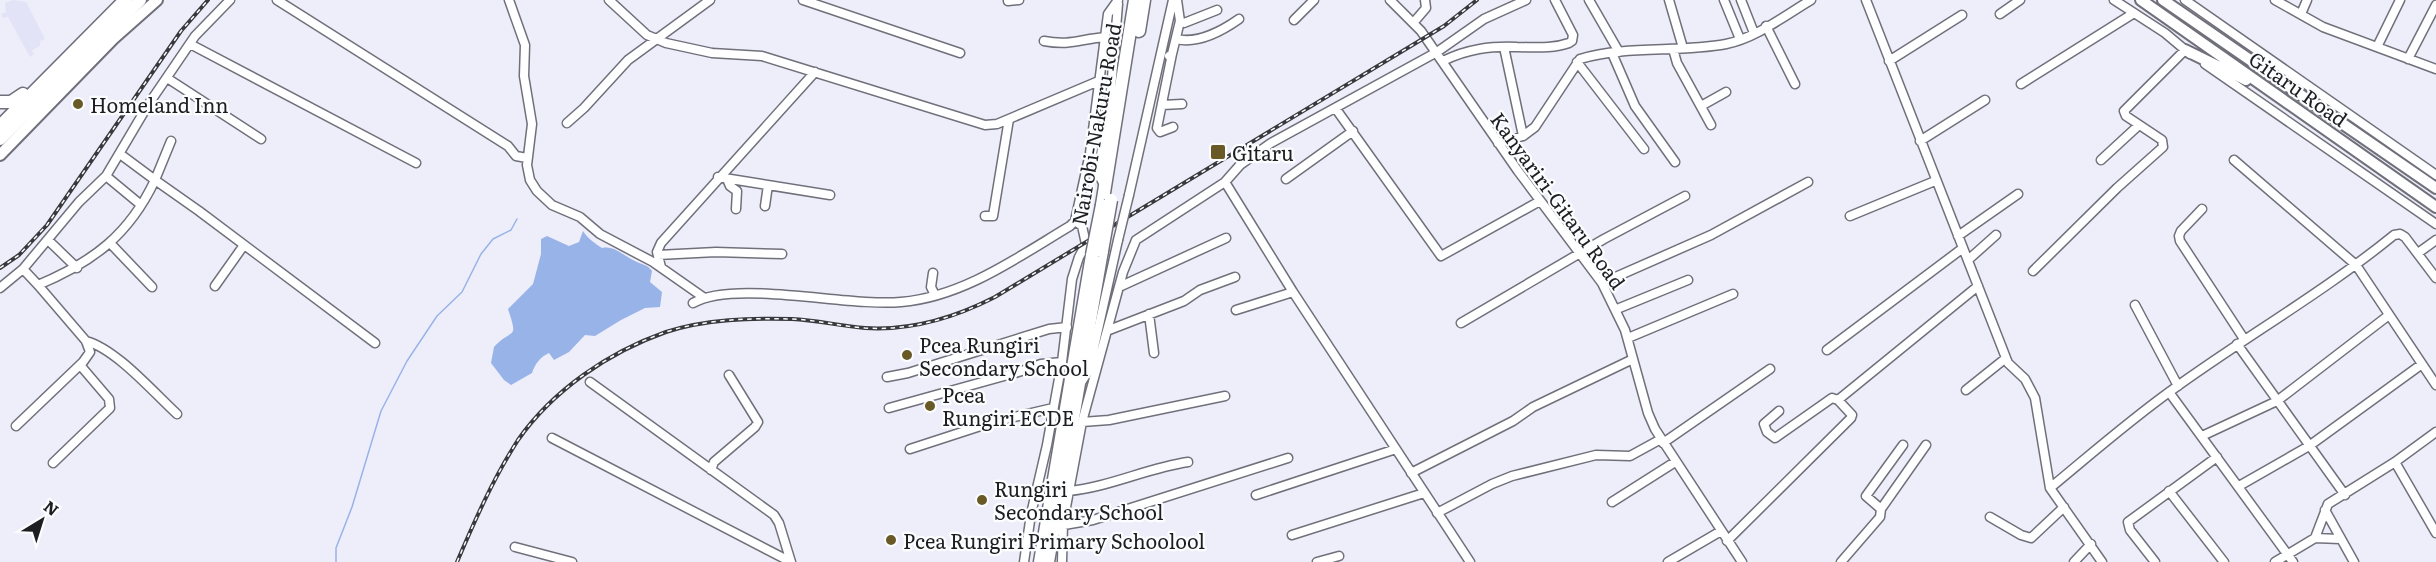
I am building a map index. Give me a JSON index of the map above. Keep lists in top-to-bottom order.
{
  "streets": {
    "highway": ["Nairobi-Nakuru Road"],
    "main road": ["Gitaru Road"],
    "street": ["Kanyariri-Gitaru Road"]
  },
  "places": {
    "other": [
      "Homeland Inn",
      "Pcea Rungiri Secondary School",
      "Pcea Rungiri ECDE",
      "Rungiri Secondary School",
      "Pcea Rungiri Primary Schoolool"
    ],
    "transit": ["Gitaru"]
  },
  "north": "top right"
}
